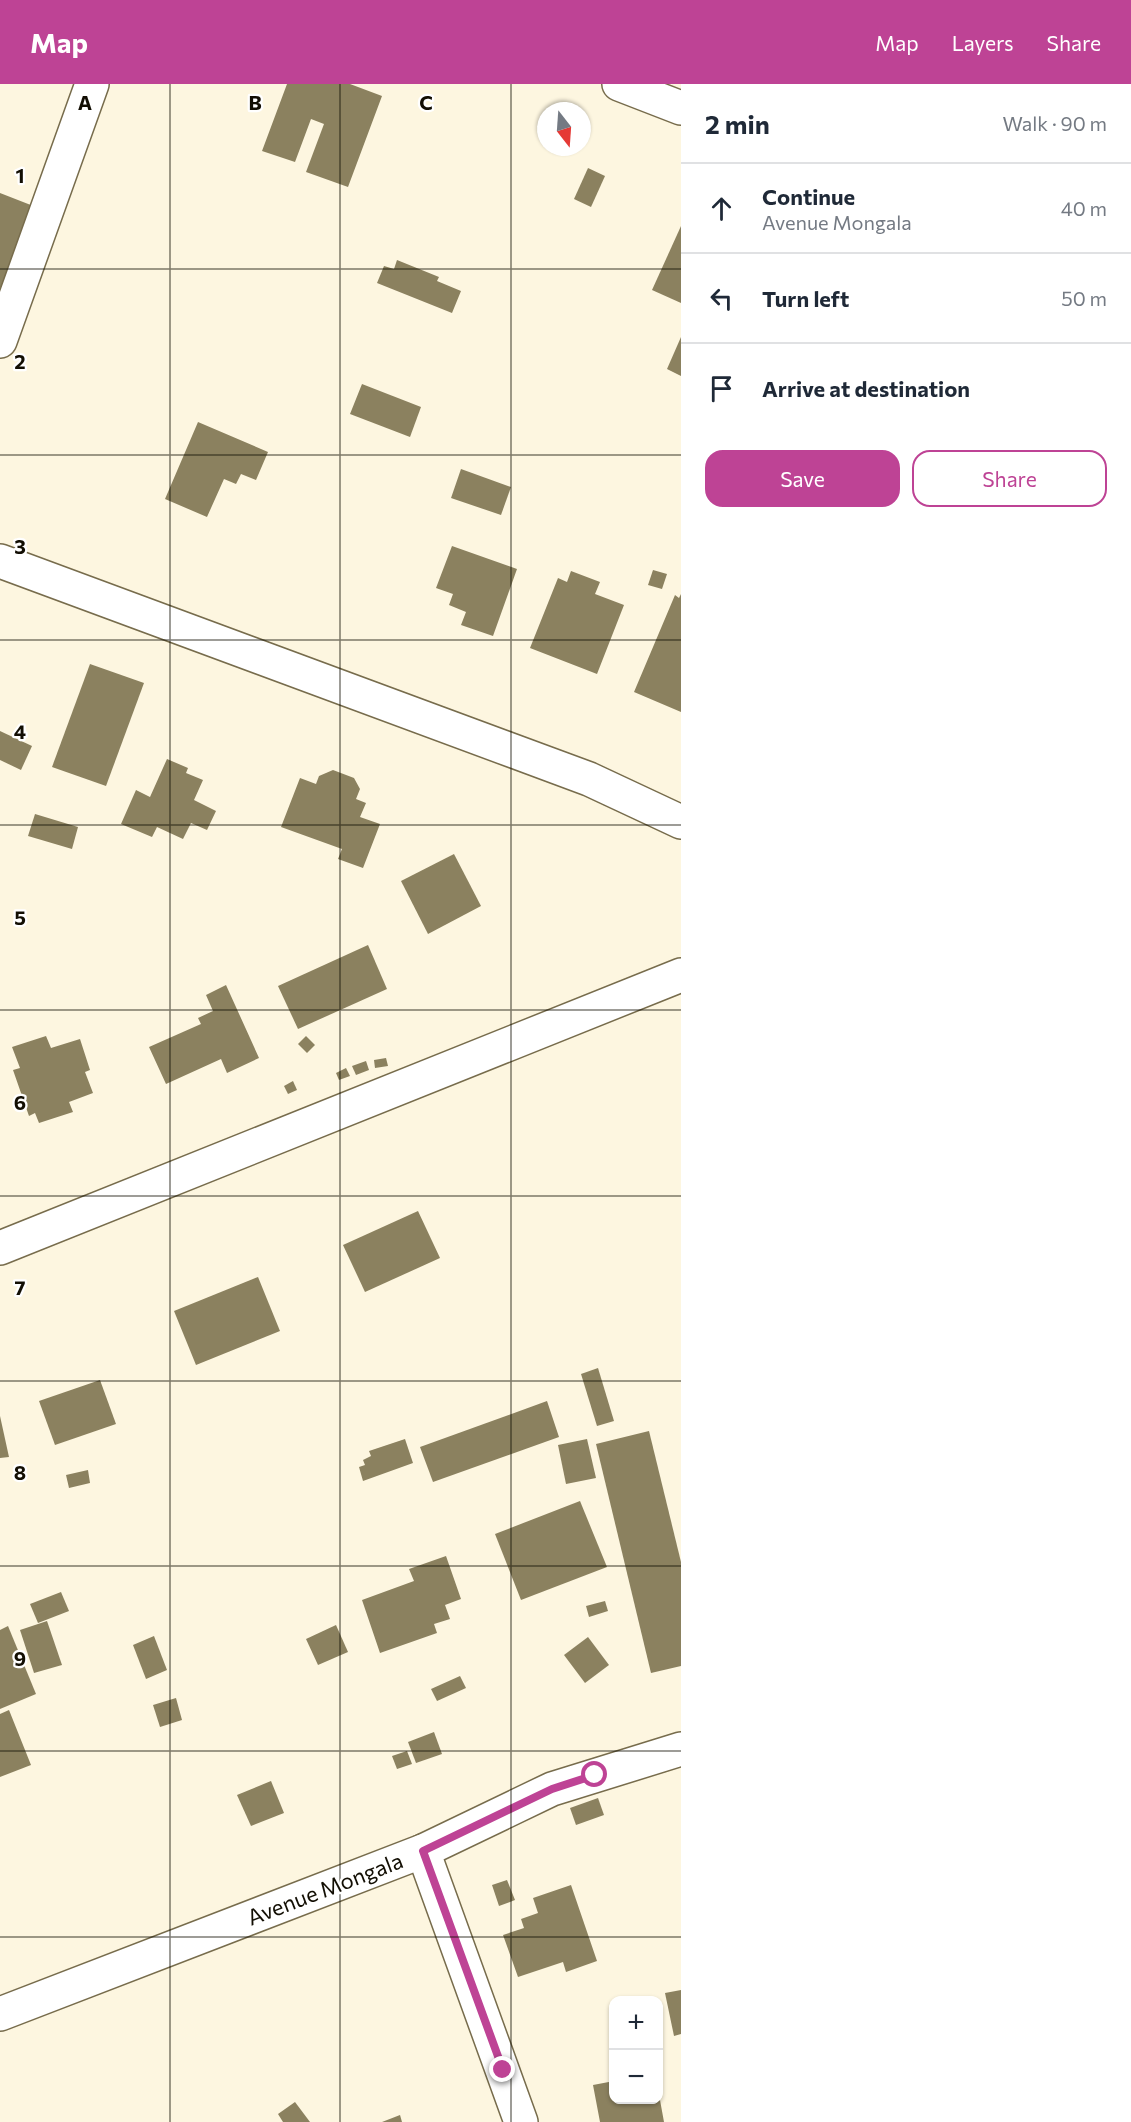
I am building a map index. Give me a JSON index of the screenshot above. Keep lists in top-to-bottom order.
{
  "streets": {
    "street": ["Avenue Mongala"]
  },
  "north": "bottom",
  "page": {
    "header": "Map",
    "nav": ["Map", "Layers", "Share"],
    "heading": ["2 min", "Walk · 90 m"],
    "list": [
      ["Continue", "Avenue Mongala", "40 m"],
      ["Turn left", "50 m"],
      "Arrive at destination"
    ],
    "buttons": ["Save", "Share"],
    "map_buttons": ["+", "−"]
  },
  "grid": {
    "columns": ["A", "B", "C"],
    "rows": [
      "1",
      "2",
      "3",
      "4",
      "5",
      "6",
      "7",
      "8",
      "9"
    ]
  }
}
